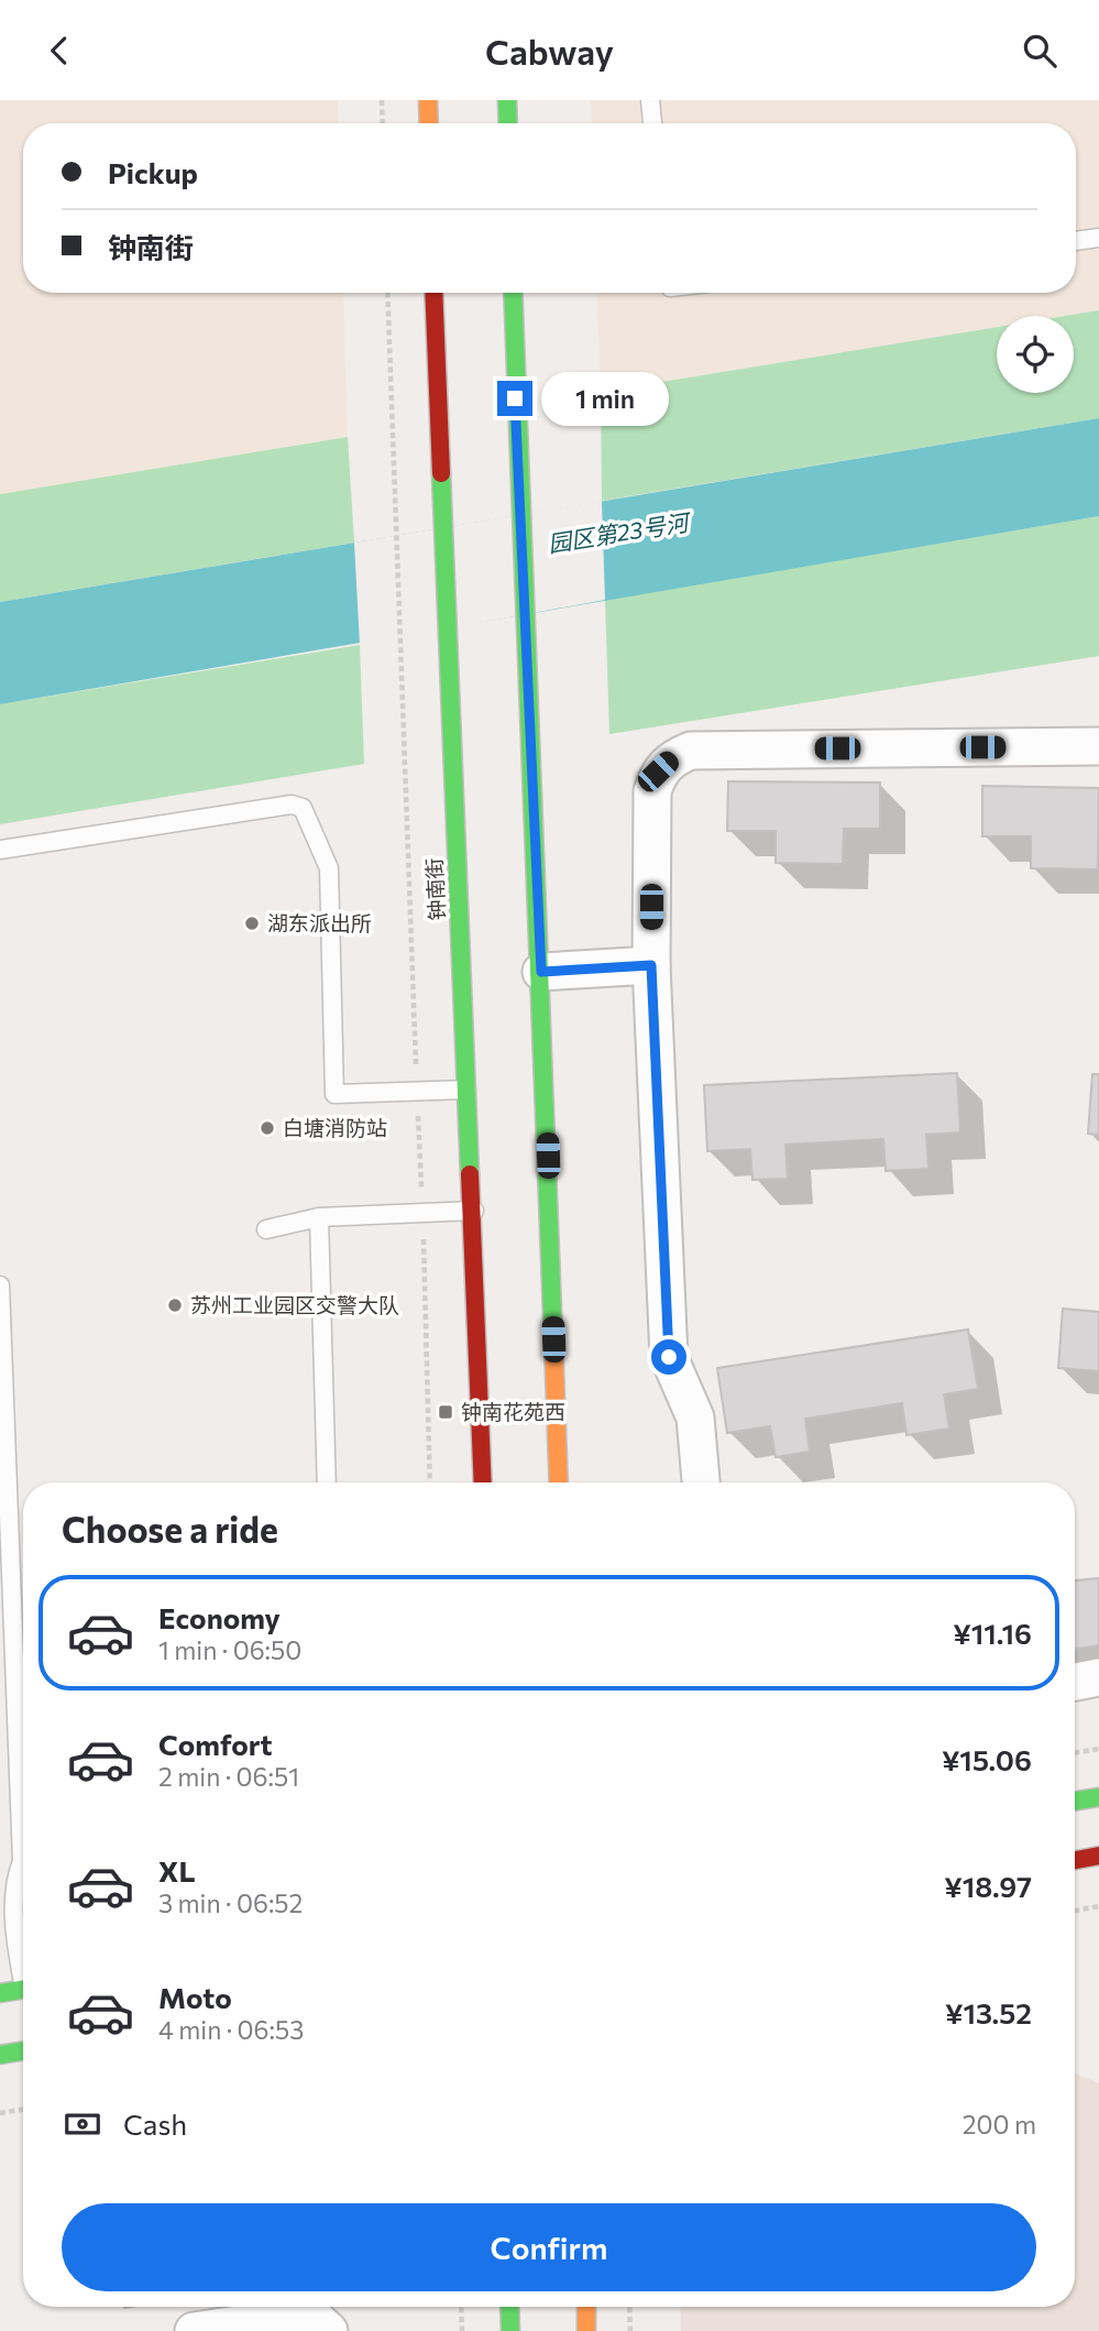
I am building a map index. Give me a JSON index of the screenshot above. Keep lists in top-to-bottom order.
{
  "streets": {
    "main road": ["钟南街"]
  },
  "water": ["园区第23号河"],
  "places": {
    "other": ["湖东派出所", "白塘消防站", "苏州工业园区交警大队"],
    "transit": ["钟南花苑西"]
  },
  "page": {
    "header": "Cabway",
    "banner": ["Pickup", "钟南街"],
    "bubble": "1 min",
    "heading": "Choose a ride",
    "list": [
      {
        "name": "Economy",
        "note": "1 min · 06:50",
        "value": "¥11.16"
      },
      {
        "name": "Comfort",
        "note": "2 min · 06:51",
        "value": "¥15.06"
      },
      {
        "name": "XL",
        "note": "3 min · 06:52",
        "value": "¥18.97"
      },
      {
        "name": "Moto",
        "note": "4 min · 06:53",
        "value": "¥13.52"
      }
    ],
    "pay": ["Cash", "200 m"],
    "buttons": "Confirm"
  }
}
